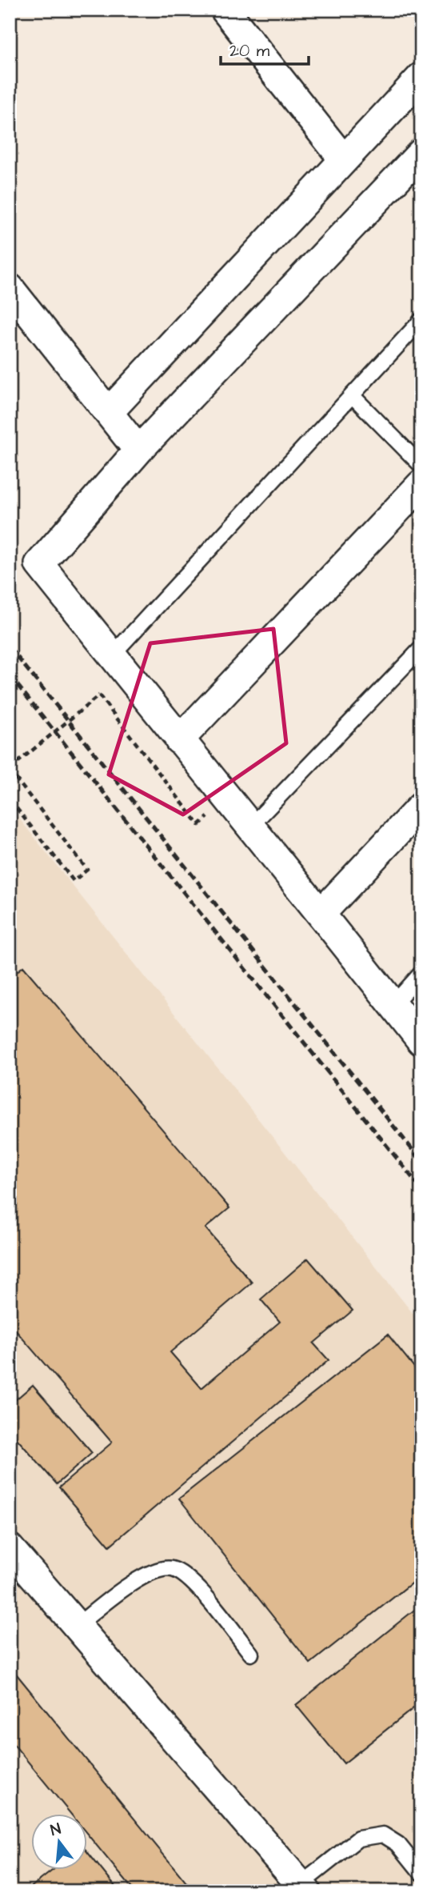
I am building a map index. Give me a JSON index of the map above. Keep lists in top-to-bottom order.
{
  "scale_bar": "20 m",
  "north": "top"
}
